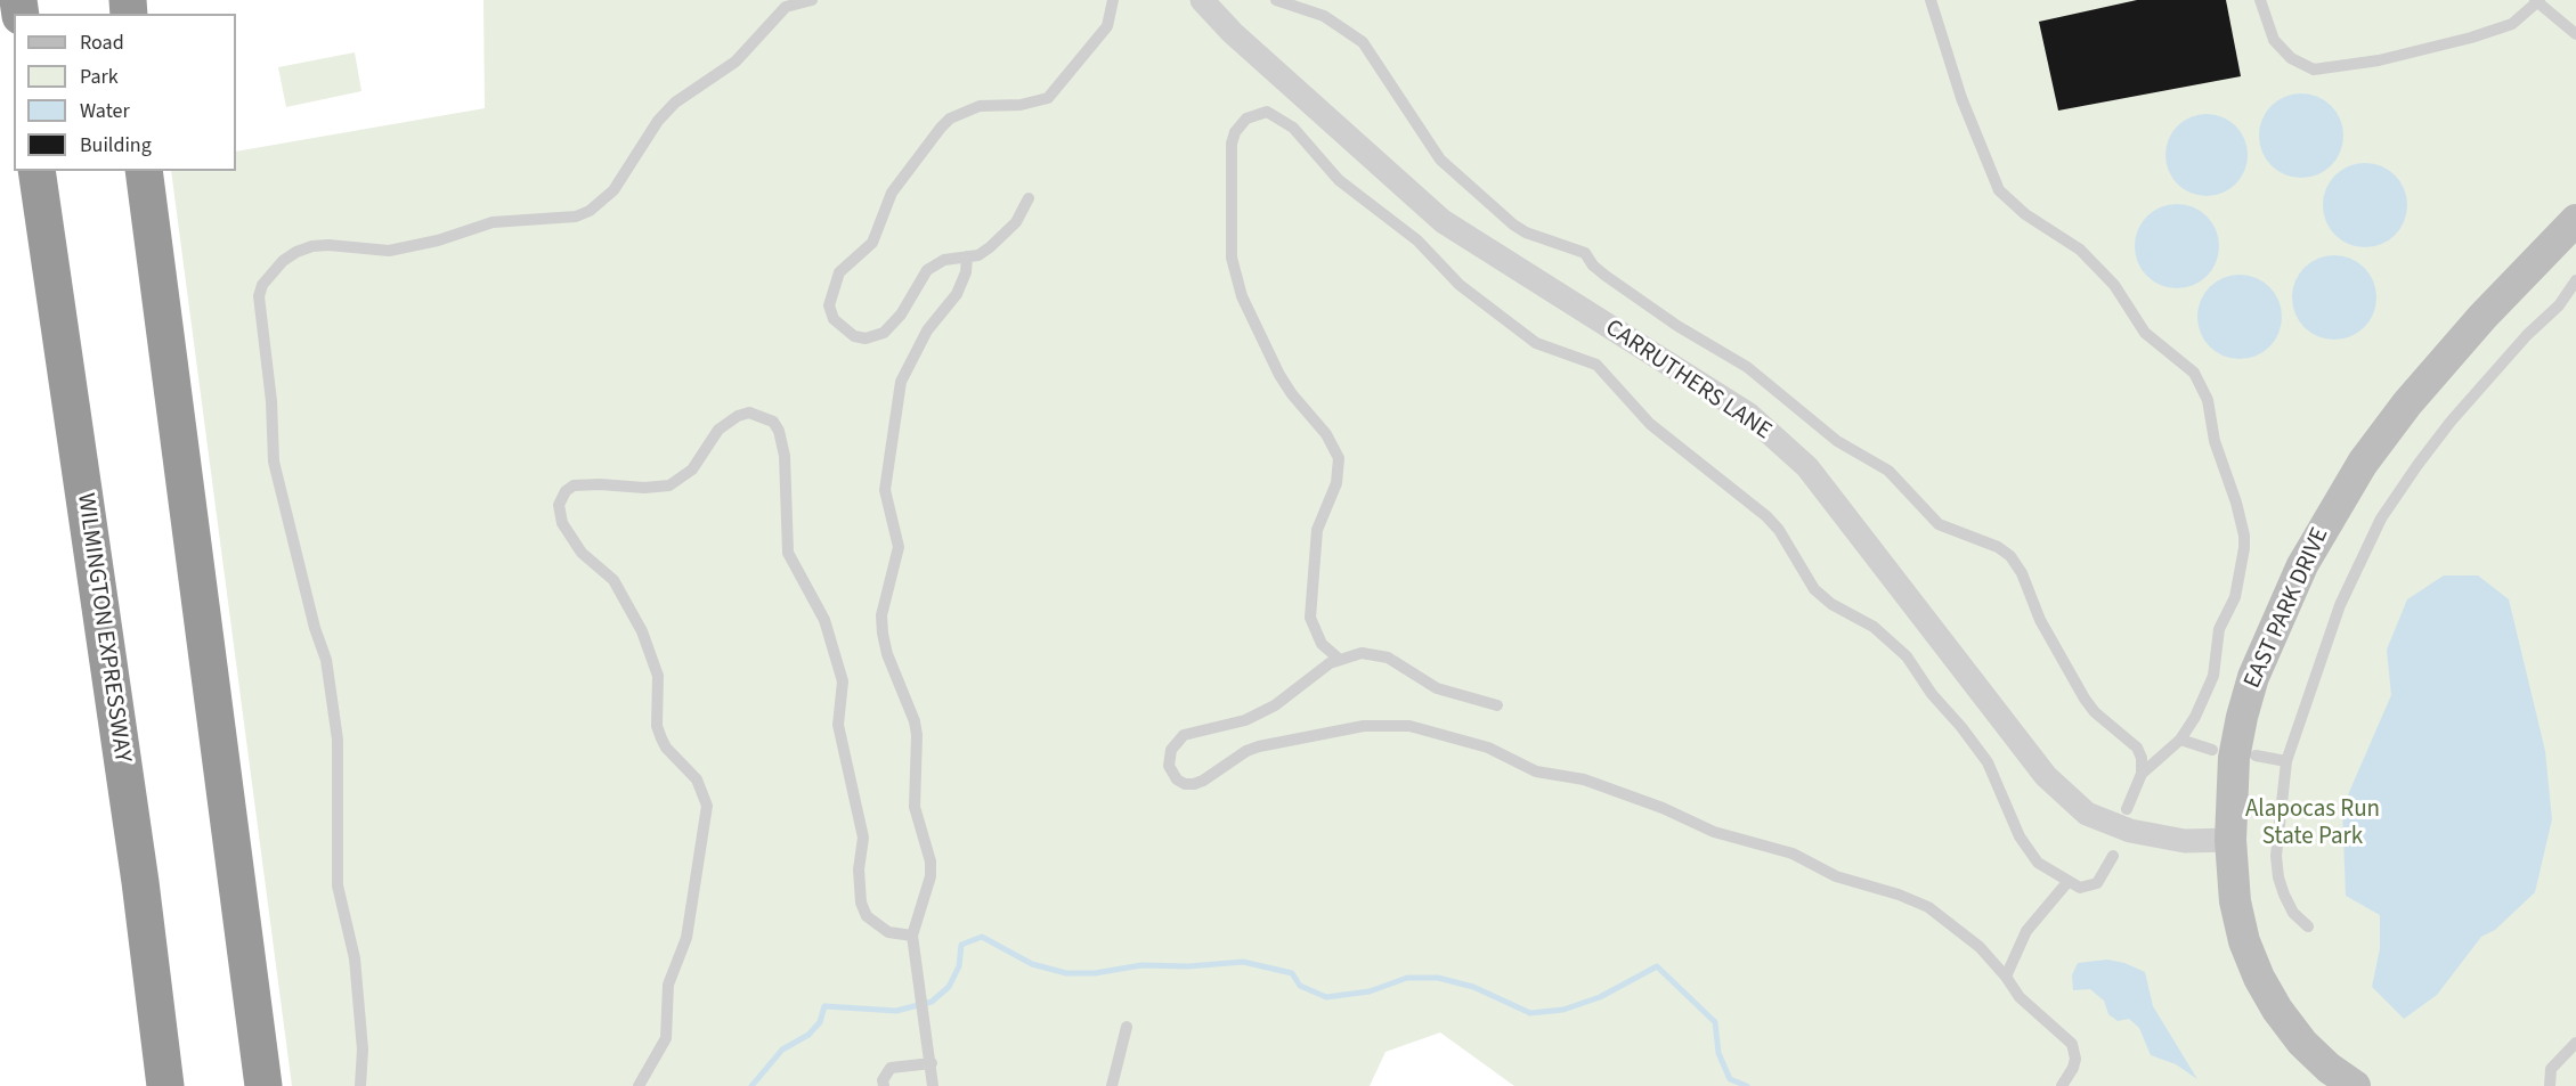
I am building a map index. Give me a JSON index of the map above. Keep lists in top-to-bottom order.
{
  "streets": {
    "highway": ["WILMINGTON EXPRESSWAY"],
    "street": ["CARRUTHERS LANE", "EAST PARK DRIVE"]
  },
  "crossings": [
    ["CARRUTHERS LANE", "EAST PARK DRIVE"]
  ],
  "parks": ["Alapocas Run State Park"],
  "legend": [
    "Road",
    "Park",
    "Water",
    "Building"
  ]
}
